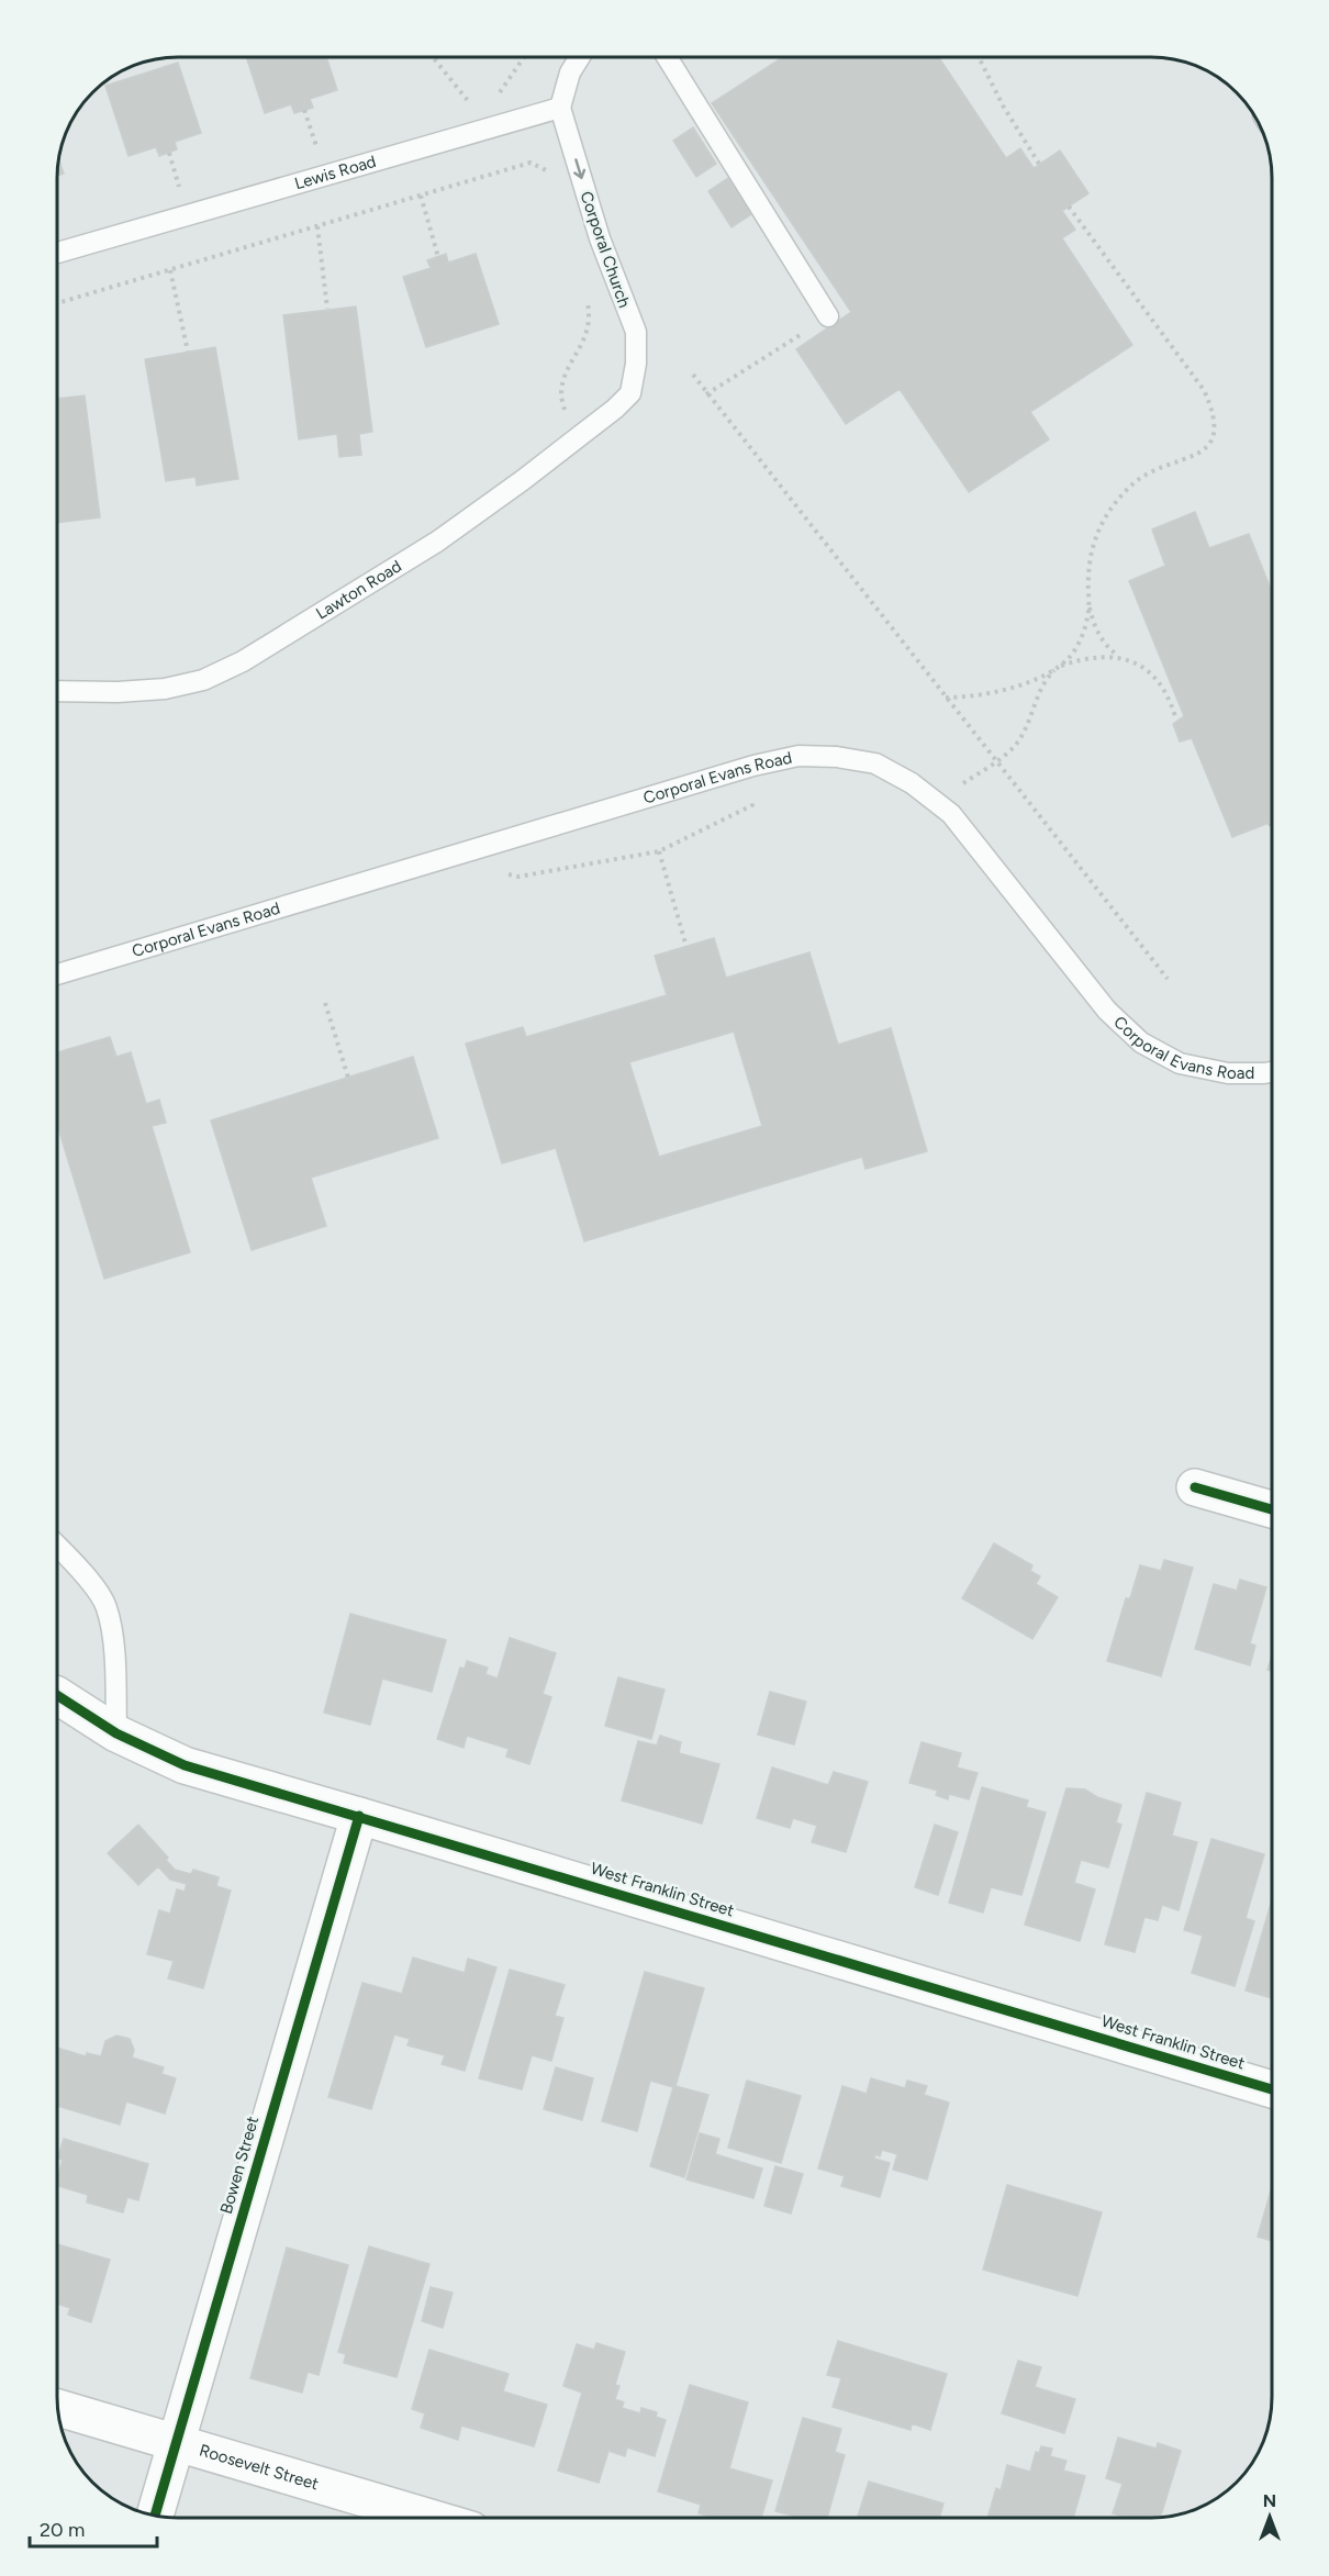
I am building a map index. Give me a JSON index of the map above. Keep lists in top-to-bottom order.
{
  "streets": {
    "street": ["West Franklin Street", "Bowen Street", "Roosevelt Street"],
    "lane": [
      "Lewis Road",
      "Corporal Church",
      "Lawton Road",
      "Corporal Evans Road"
    ]
  },
  "crossings": [
    ["Lewis Road", "Corporal Church"],
    ["Corporal Church", "Lawton Road"],
    ["West Franklin Street", "Bowen Street"],
    ["Bowen Street", "Roosevelt Street"]
  ],
  "scale_bar": "20 m",
  "north": "top"
}
